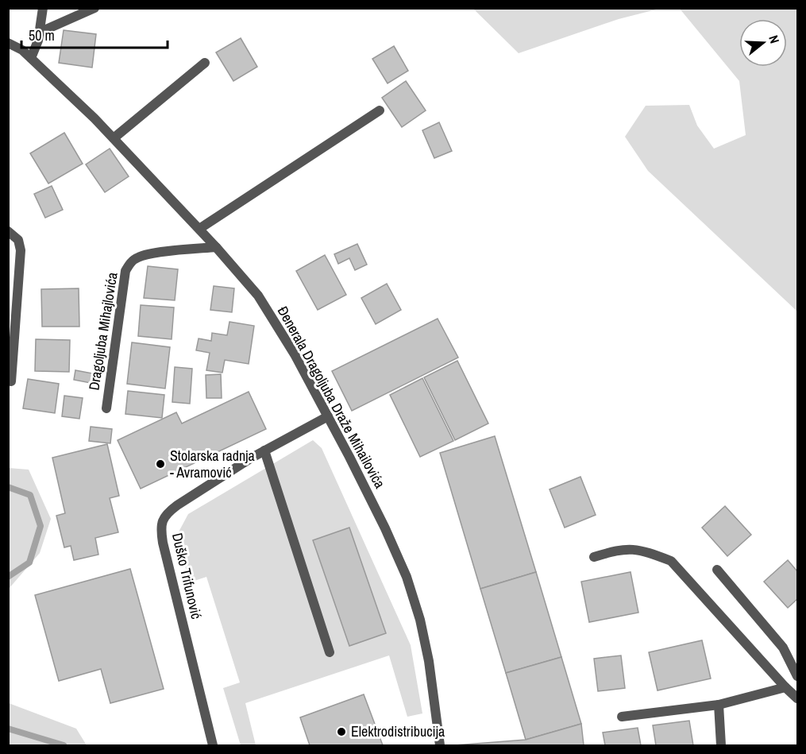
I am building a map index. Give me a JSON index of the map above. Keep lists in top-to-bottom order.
{
  "streets": {
    "street": ["Dragoljuba Mihajlovića", "Đenerala Dragoljuba Draže Mihailovića", "Duško Trifunović"]
  },
  "crossings": [
    ["Dragoljuba Mihajlovića", "Đenerala Dragoljuba Draže Mihailovića"],
    ["Đenerala Dragoljuba Draže Mihailovića", "Duško Trifunović"]
  ],
  "places": ["Stolarska radnja - Avramović", "Elektrodistribucija"],
  "scale_bar": "50 m",
  "north": "right"
}
